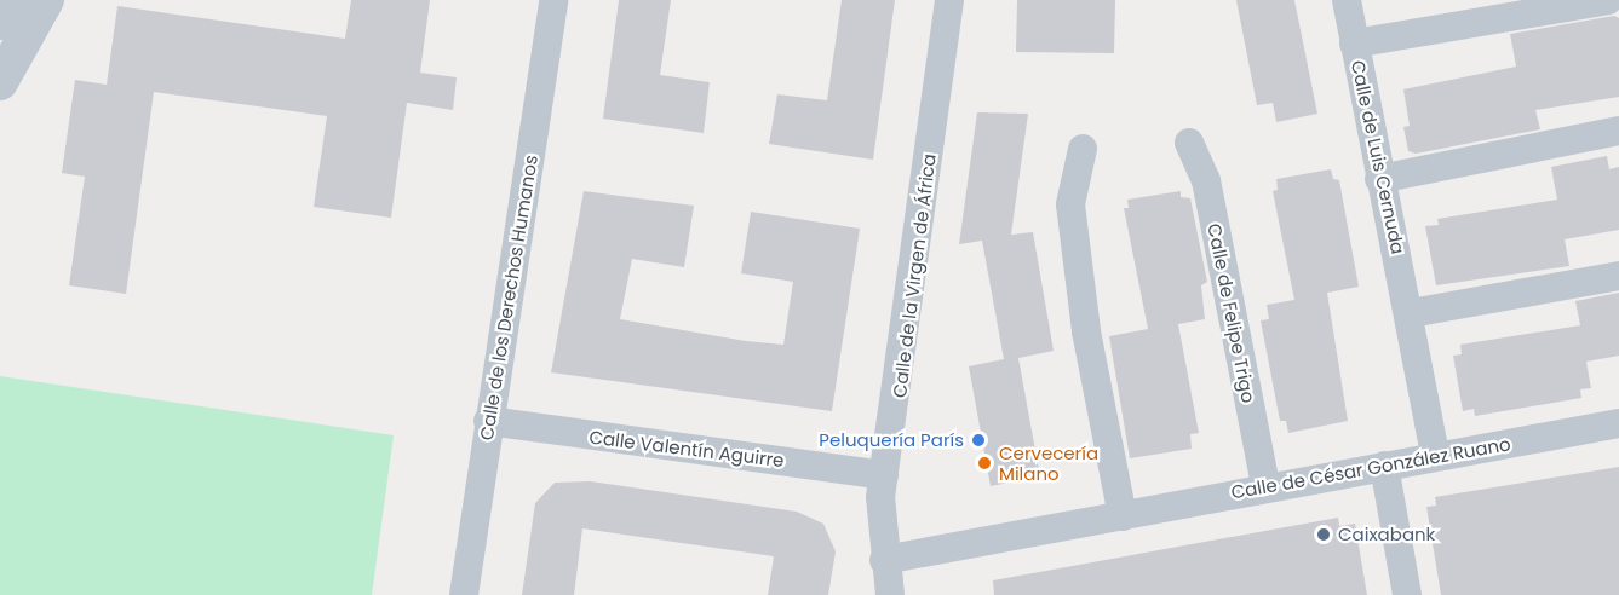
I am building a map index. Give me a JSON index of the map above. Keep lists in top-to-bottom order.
{
  "streets": {
    "street": [
      "Calle de Luis Cernuda",
      "Calle de la Virgen de África",
      "Calle de los Derechos Humanos",
      "Calle de Felipe Trigo",
      "Calle Valentín Aguirre",
      "Calle de César González Ruano"
    ]
  },
  "crossings": [
    ["Calle de Luis Cernuda", "Calle de César González Ruano"],
    ["Calle de la Virgen de África", "Calle Valentín Aguirre"],
    ["Calle de la Virgen de África", "Calle de César González Ruano"],
    ["Calle de los Derechos Humanos", "Calle Valentín Aguirre"],
    ["Calle de Felipe Trigo", "Calle de César González Ruano"]
  ],
  "places": ["Peluquería París", "Cervecería Milano", "Caixabank"]
}
